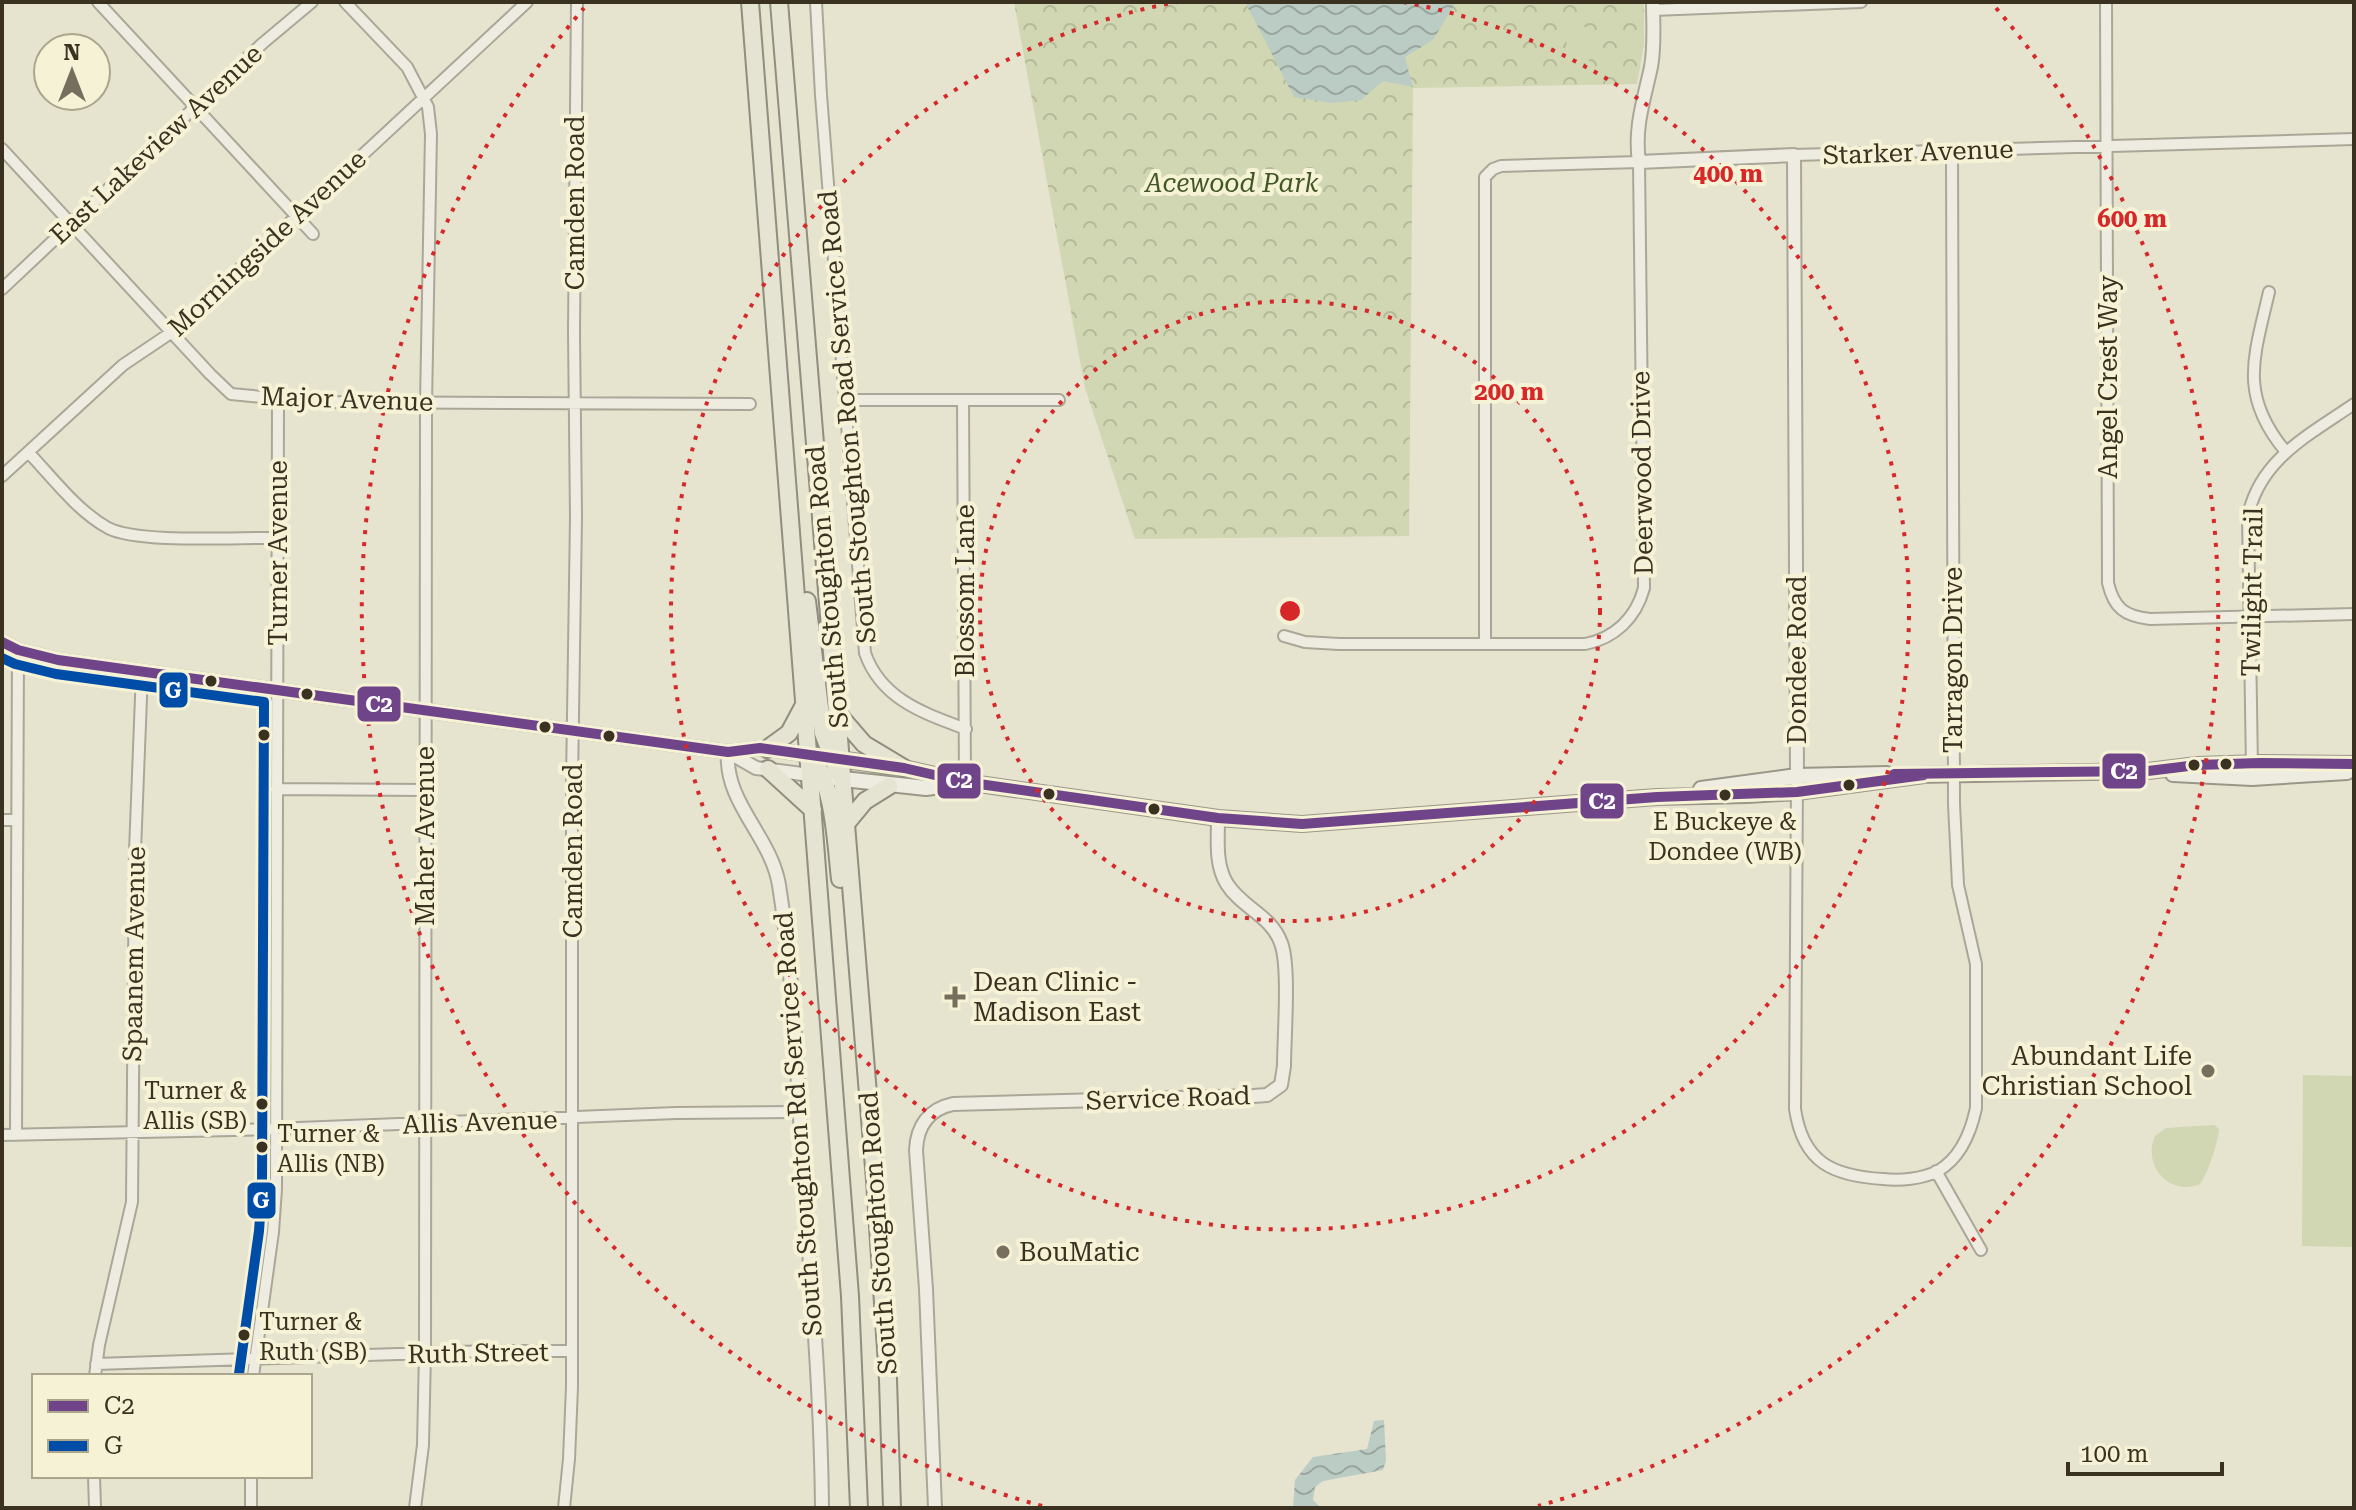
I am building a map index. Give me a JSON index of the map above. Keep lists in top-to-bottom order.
{
  "streets": {
    "main road": ["South Stoughton Road"],
    "street": [
      "East Lakeview Avenue",
      "Starker Avenue",
      "Camden Road",
      "Morningside Avenue",
      "Angel Crest Way",
      "Major Avenue",
      "South Stoughton Road Service Road",
      "Deerwood Drive",
      "Turner Avenue",
      "Blossom Lane",
      "Twilight Trail",
      "Dondee Road",
      "Tarragon Drive",
      "Maher Avenue",
      "Spaanem Avenue",
      "Service Road",
      "Allis Avenue",
      "South Stoughton Rd Service Road",
      "Ruth Street"
    ]
  },
  "crossings": [
    ["East Lakeview Avenue", "Major Avenue"],
    ["Starker Avenue", "Angel Crest Way"],
    ["Starker Avenue", "Deerwood Drive"],
    ["Starker Avenue", "Dondee Road"],
    ["Starker Avenue", "Tarragon Drive"],
    ["Camden Road", "Major Avenue"],
    ["Camden Road", "Allis Avenue"],
    ["Camden Road", "Ruth Street"],
    ["Morningside Avenue", "Major Avenue"],
    ["Morningside Avenue", "Maher Avenue"],
    ["Angel Crest Way", "Twilight Trail"],
    ["Major Avenue", "Turner Avenue"],
    ["Major Avenue", "Maher Avenue"],
    ["South Stoughton Road Service Road", "Blossom Lane"],
    ["Turner Avenue", "Allis Avenue"],
    ["Turner Avenue", "Ruth Street"],
    ["South Stoughton Road", "Service Road"],
    ["Dondee Road", "Tarragon Drive"],
    ["Maher Avenue", "Allis Avenue"],
    ["Maher Avenue", "Ruth Street"],
    ["Spaanem Avenue", "Allis Avenue"],
    ["Spaanem Avenue", "Ruth Street"],
    ["Allis Avenue", "South Stoughton Rd Service Road"]
  ],
  "parks": ["Acewood Park"],
  "places": {
    "other": [
      "E Buckeye & Dondee (WB)",
      "Abundant Life Christian School",
      "Turner & Allis (SB)",
      "Turner & Allis (NB)",
      "BouMatic",
      "Turner & Ruth (SB)"
    ],
    "health": ["Dean Clinic - Madison East"]
  },
  "lines": ["transit line C2", "transit line G"],
  "legend": ["C2", "G"],
  "scale_bar": "100 m",
  "north": "top",
  "rings": ["400 m", "600 m", "200 m"]
}
